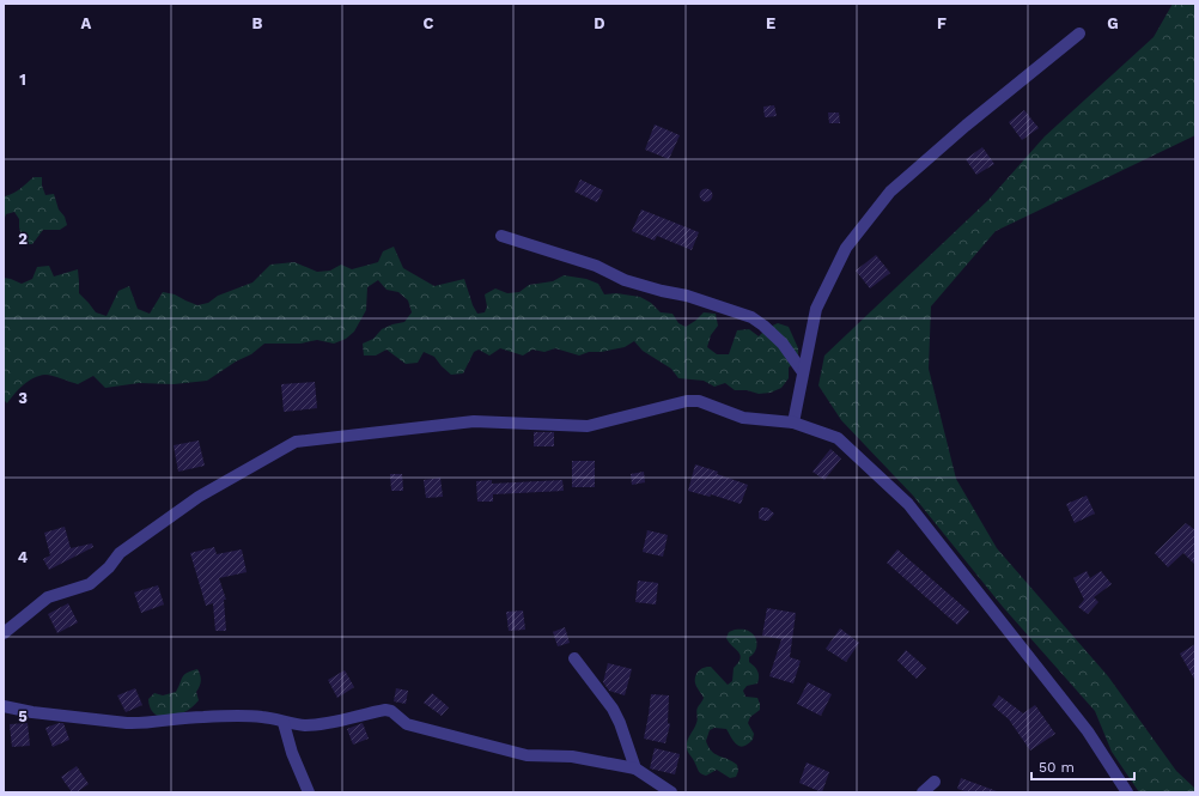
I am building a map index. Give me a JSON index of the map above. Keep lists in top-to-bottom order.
{
  "scale_bar": "50 m",
  "grid": {
    "columns": [
      "A",
      "B",
      "C",
      "D",
      "E",
      "F",
      "G"
    ],
    "rows": [
      "1",
      "2",
      "3",
      "4",
      "5"
    ]
  }
}
